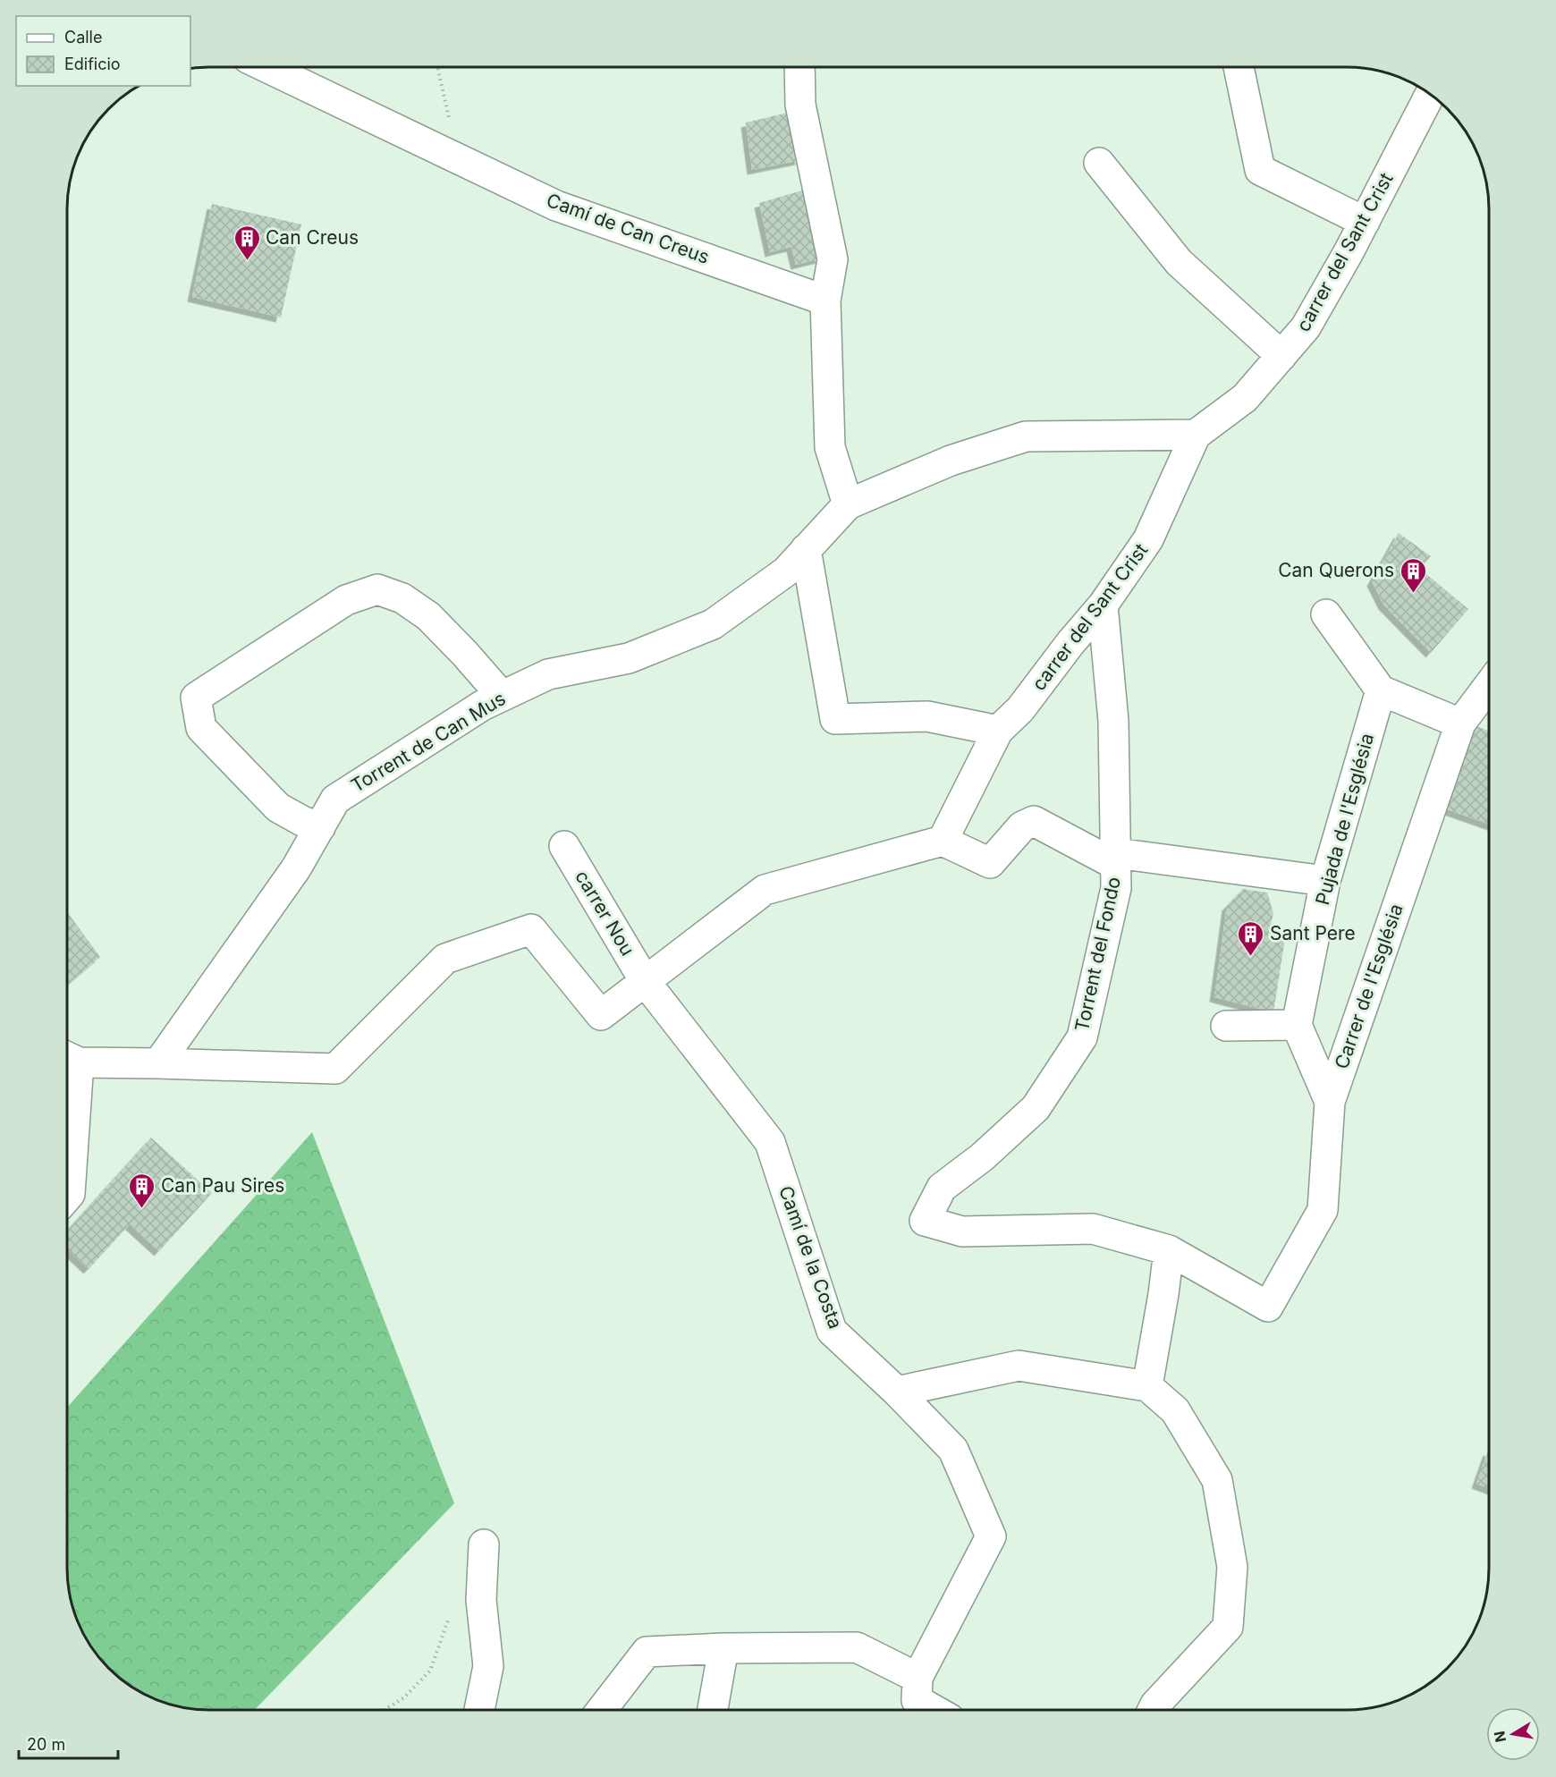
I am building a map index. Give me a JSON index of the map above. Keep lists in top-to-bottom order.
{
  "streets": {
    "street": [
      "Camí de Can Creus",
      "carrer del Sant Crist",
      "Torrent de Can Mus",
      "Pujada de l'Església",
      "carrer Nou",
      "Torrent del Fondo",
      "Carrer de l'Església",
      "Camí de la Costa"
    ]
  },
  "crossings": [
    ["carrer del Sant Crist", "Torrent de Can Mus"],
    ["carrer del Sant Crist", "Torrent del Fondo"],
    ["carrer Nou", "Camí de la Costa"],
    ["Torrent del Fondo", "Carrer de l'Església"]
  ],
  "places": {
    "building": [
      "Can Creus",
      "Can Querons",
      "Sant Pere",
      "Can Pau Sires"
    ]
  },
  "legend": ["Calle", "Edificio"],
  "scale_bar": "20 m",
  "north": "left"
}
